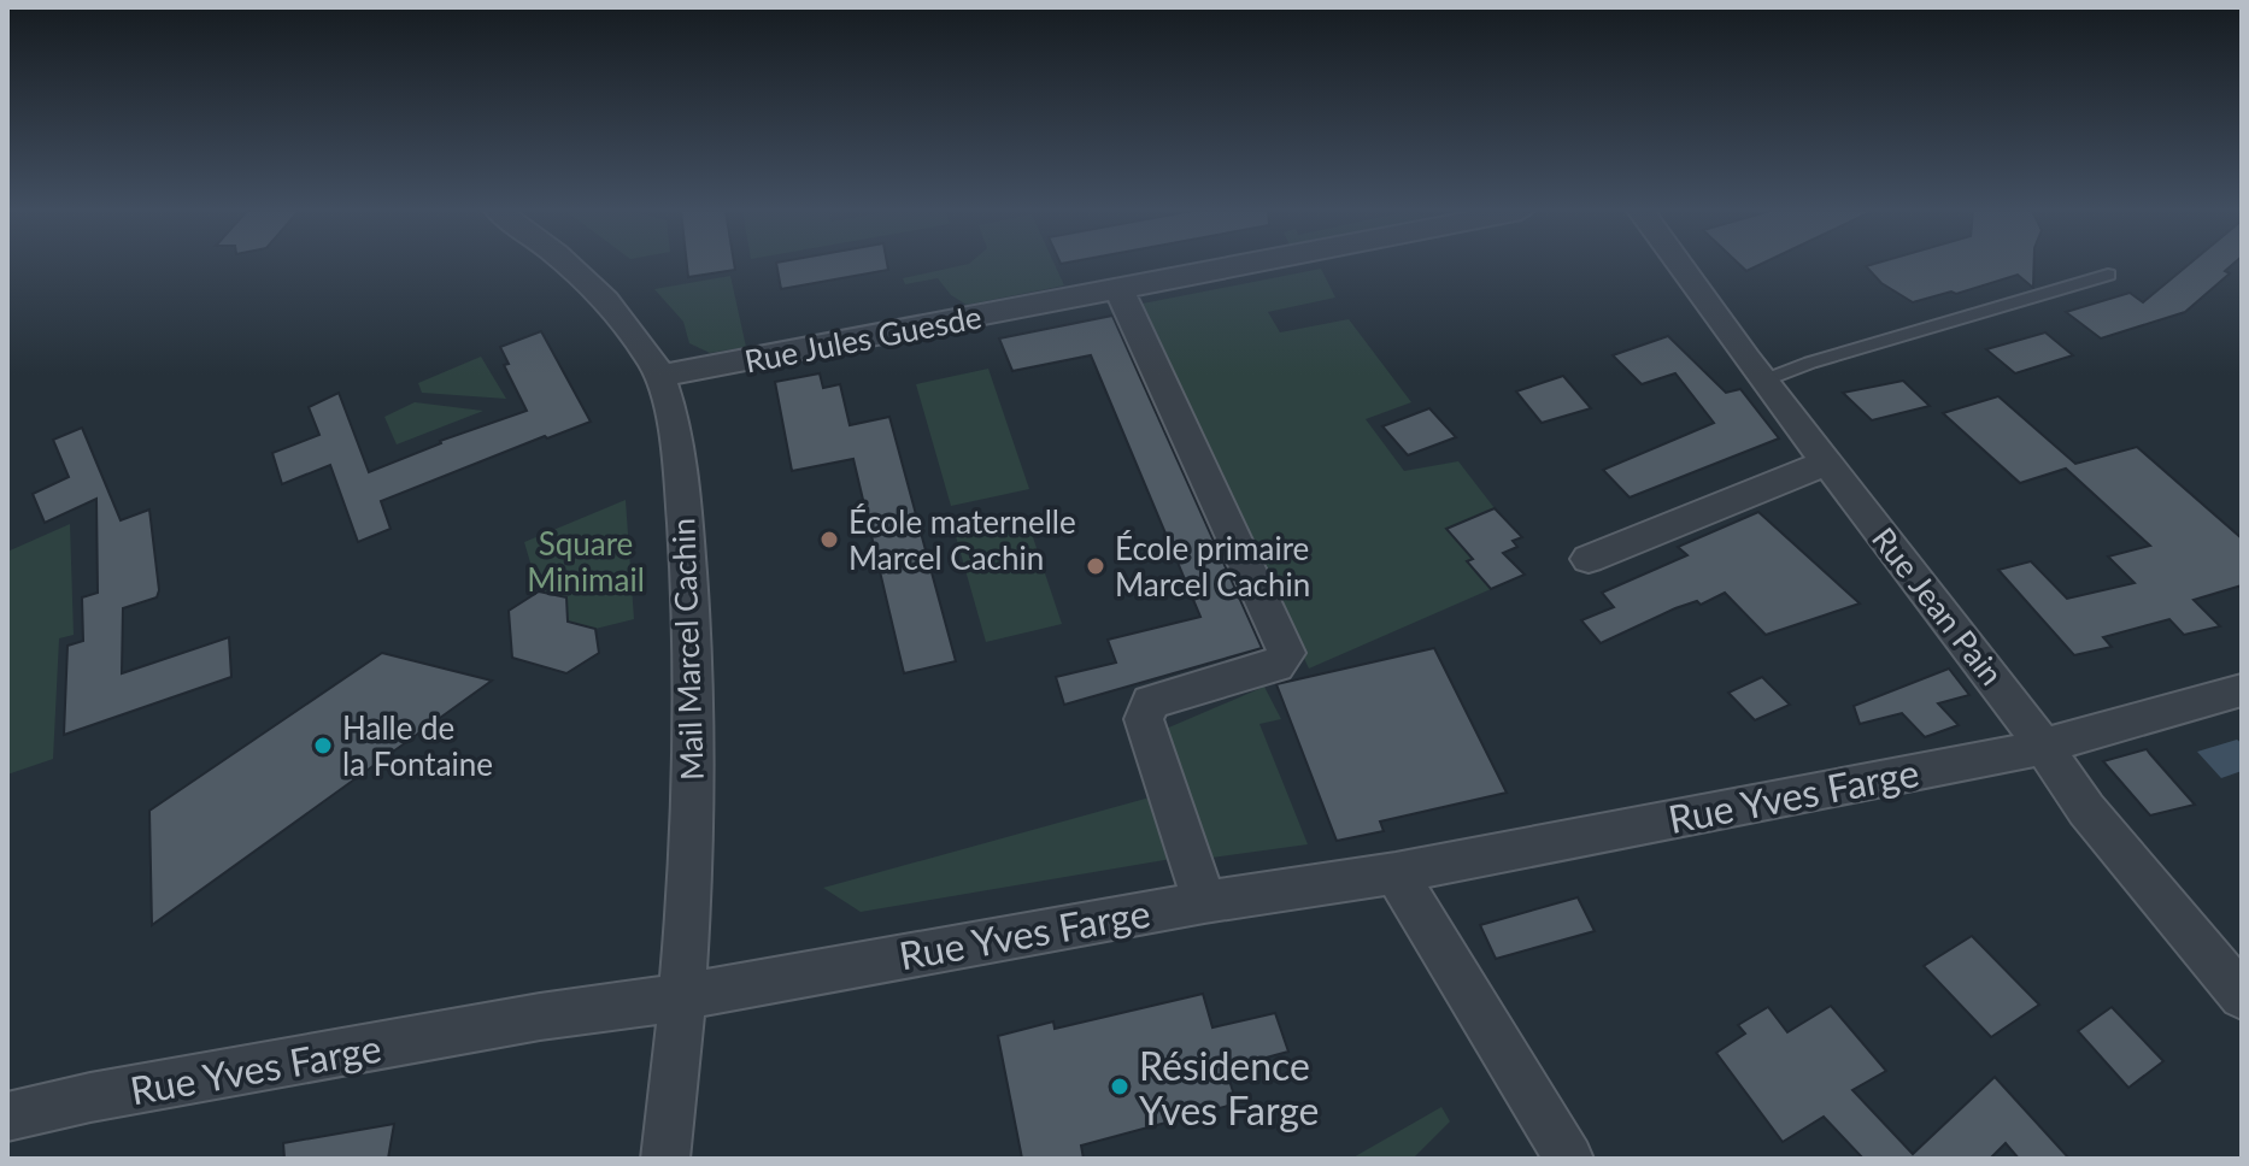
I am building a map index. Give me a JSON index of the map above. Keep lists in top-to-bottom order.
{
  "streets": {
    "street": [
      "Rue Jules Guesde",
      "Rue Jean Pain",
      "Mail Marcel Cachin",
      "Rue Yves Farge"
    ]
  },
  "crossings": [
    ["Rue Jules Guesde", "Mail Marcel Cachin"],
    ["Rue Jean Pain", "Rue Yves Farge"],
    ["Mail Marcel Cachin", "Rue Yves Farge"]
  ],
  "parks": ["Square Minimail"],
  "places": [
    "École maternelle Marcel Cachin",
    "École primaire Marcel Cachin",
    "Halle de la Fontaine",
    "Résidence Yves Farge"
  ]
}
